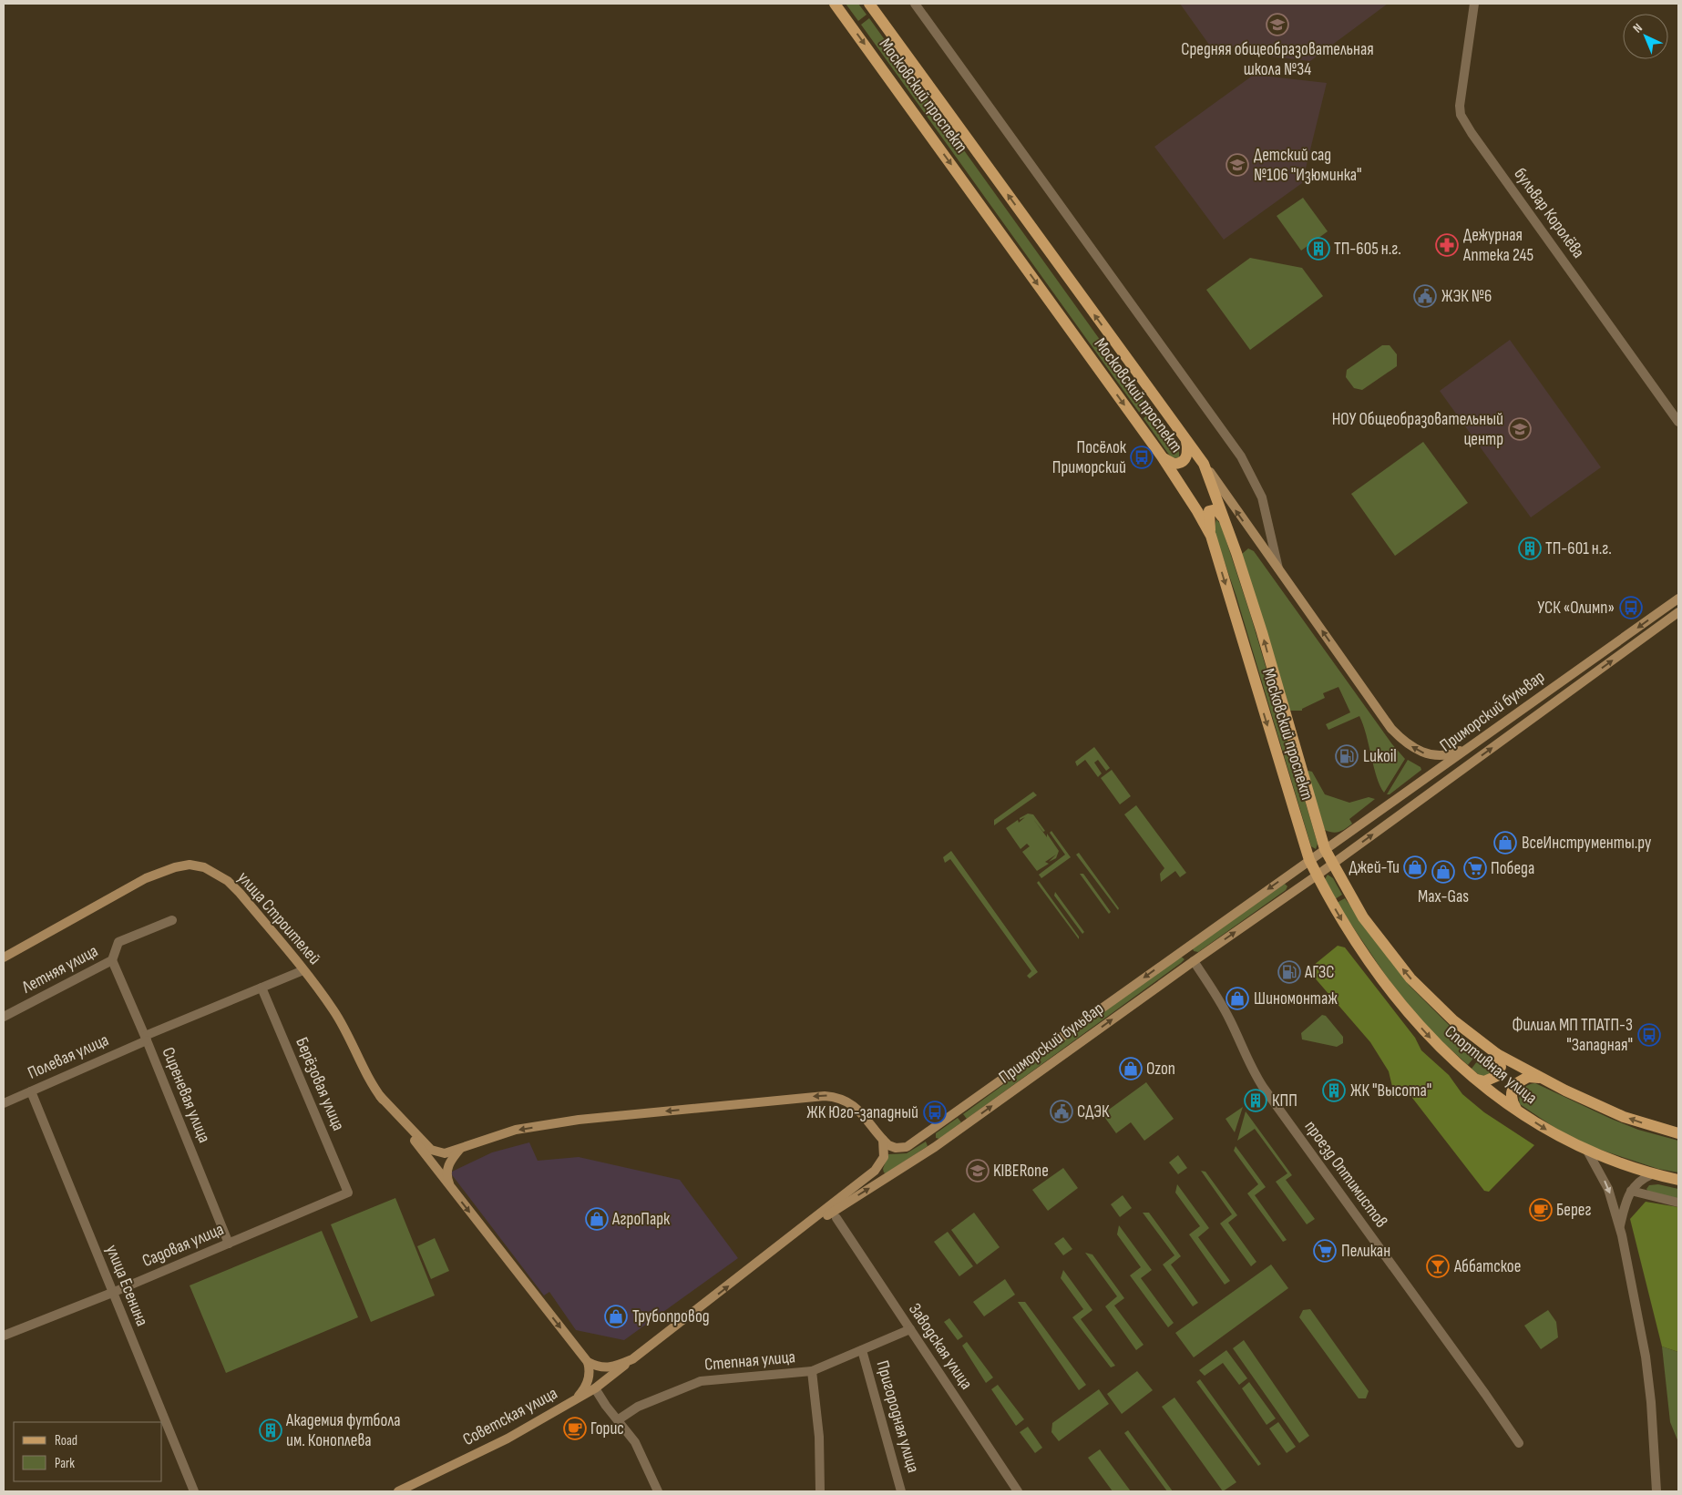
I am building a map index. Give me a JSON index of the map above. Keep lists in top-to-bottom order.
{
  "streets": {
    "main road": [
      "Московский проспект",
      "Приморский бульвар",
      "улица Строителей",
      "Спортивная улица",
      "Советская улица"
    ],
    "street": [
      "бульвар Королёва",
      "Летняя улица",
      "Полевая улица",
      "Берёзовая улица",
      "Сиреневая улица",
      "проезд Оптимистов",
      "Садовая улица",
      "улица Есенина",
      "Заводская улица",
      "Степная улица",
      "Пригородная улица"
    ]
  },
  "crossings": [
    ["Московский проспект", "Приморский бульвар"],
    ["Московский проспект", "Спортивная улица"],
    ["Приморский бульвар", "Спортивная улица"],
    ["Приморский бульвар", "проезд Оптимистов"],
    ["Приморский бульвар", "Советская улица"],
    ["улица Строителей", "Полевая улица"],
    ["Летняя улица", "Сиреневая улица"],
    ["Полевая улица", "Берёзовая улица"],
    ["Полевая улица", "Сиреневая улица"],
    ["Полевая улица", "улица Есенина"],
    ["Берёзовая улица", "Садовая улица"],
    ["Сиреневая улица", "Садовая улица"],
    ["Садовая улица", "улица Есенина"],
    ["Заводская улица", "Степная улица"],
    ["Степная улица", "Пригородная улица"]
  ],
  "one_way": ["Советская улица"],
  "places": {
    "school or university": [
      "Средняя общеобразовательная школа №34",
      "Детский сад №106 \"Изюминка\"",
      "НОУ Общеобразовательный центр",
      "KIBERone"
    ],
    "pharmacy": ["Дежурная Аптека 245"],
    "building": [
      "ТП-605 н.г.",
      "ТП-601 н.г.",
      "ЖК \"Высота\"",
      "КПП",
      "Академия футбола им. Коноплева"
    ],
    "public building": ["ЖЭК №6", "СДЭК"],
    "bus stop": [
      "Посёлок Приморский",
      "УСК «Олимп»",
      "Филиал МП ТПАТП-3 \"Западная\"",
      "ЖК Юго-западный"
    ],
    "fuel station": ["Lukoil", "АГЗС"],
    "shop": [
      "ВсеИнструменты.ру",
      "Джей-Ти",
      "Max-Gas",
      "Шиномонтаж",
      "Ozon",
      "АгроПарк",
      "Трубопровод"
    ],
    "supermarket": ["Победа", "Пеликан"],
    "cafe": ["Берег", "Горис"],
    "bar": ["Аббатское"]
  },
  "legend": ["Road", "Park"],
  "north": "top left"
}
